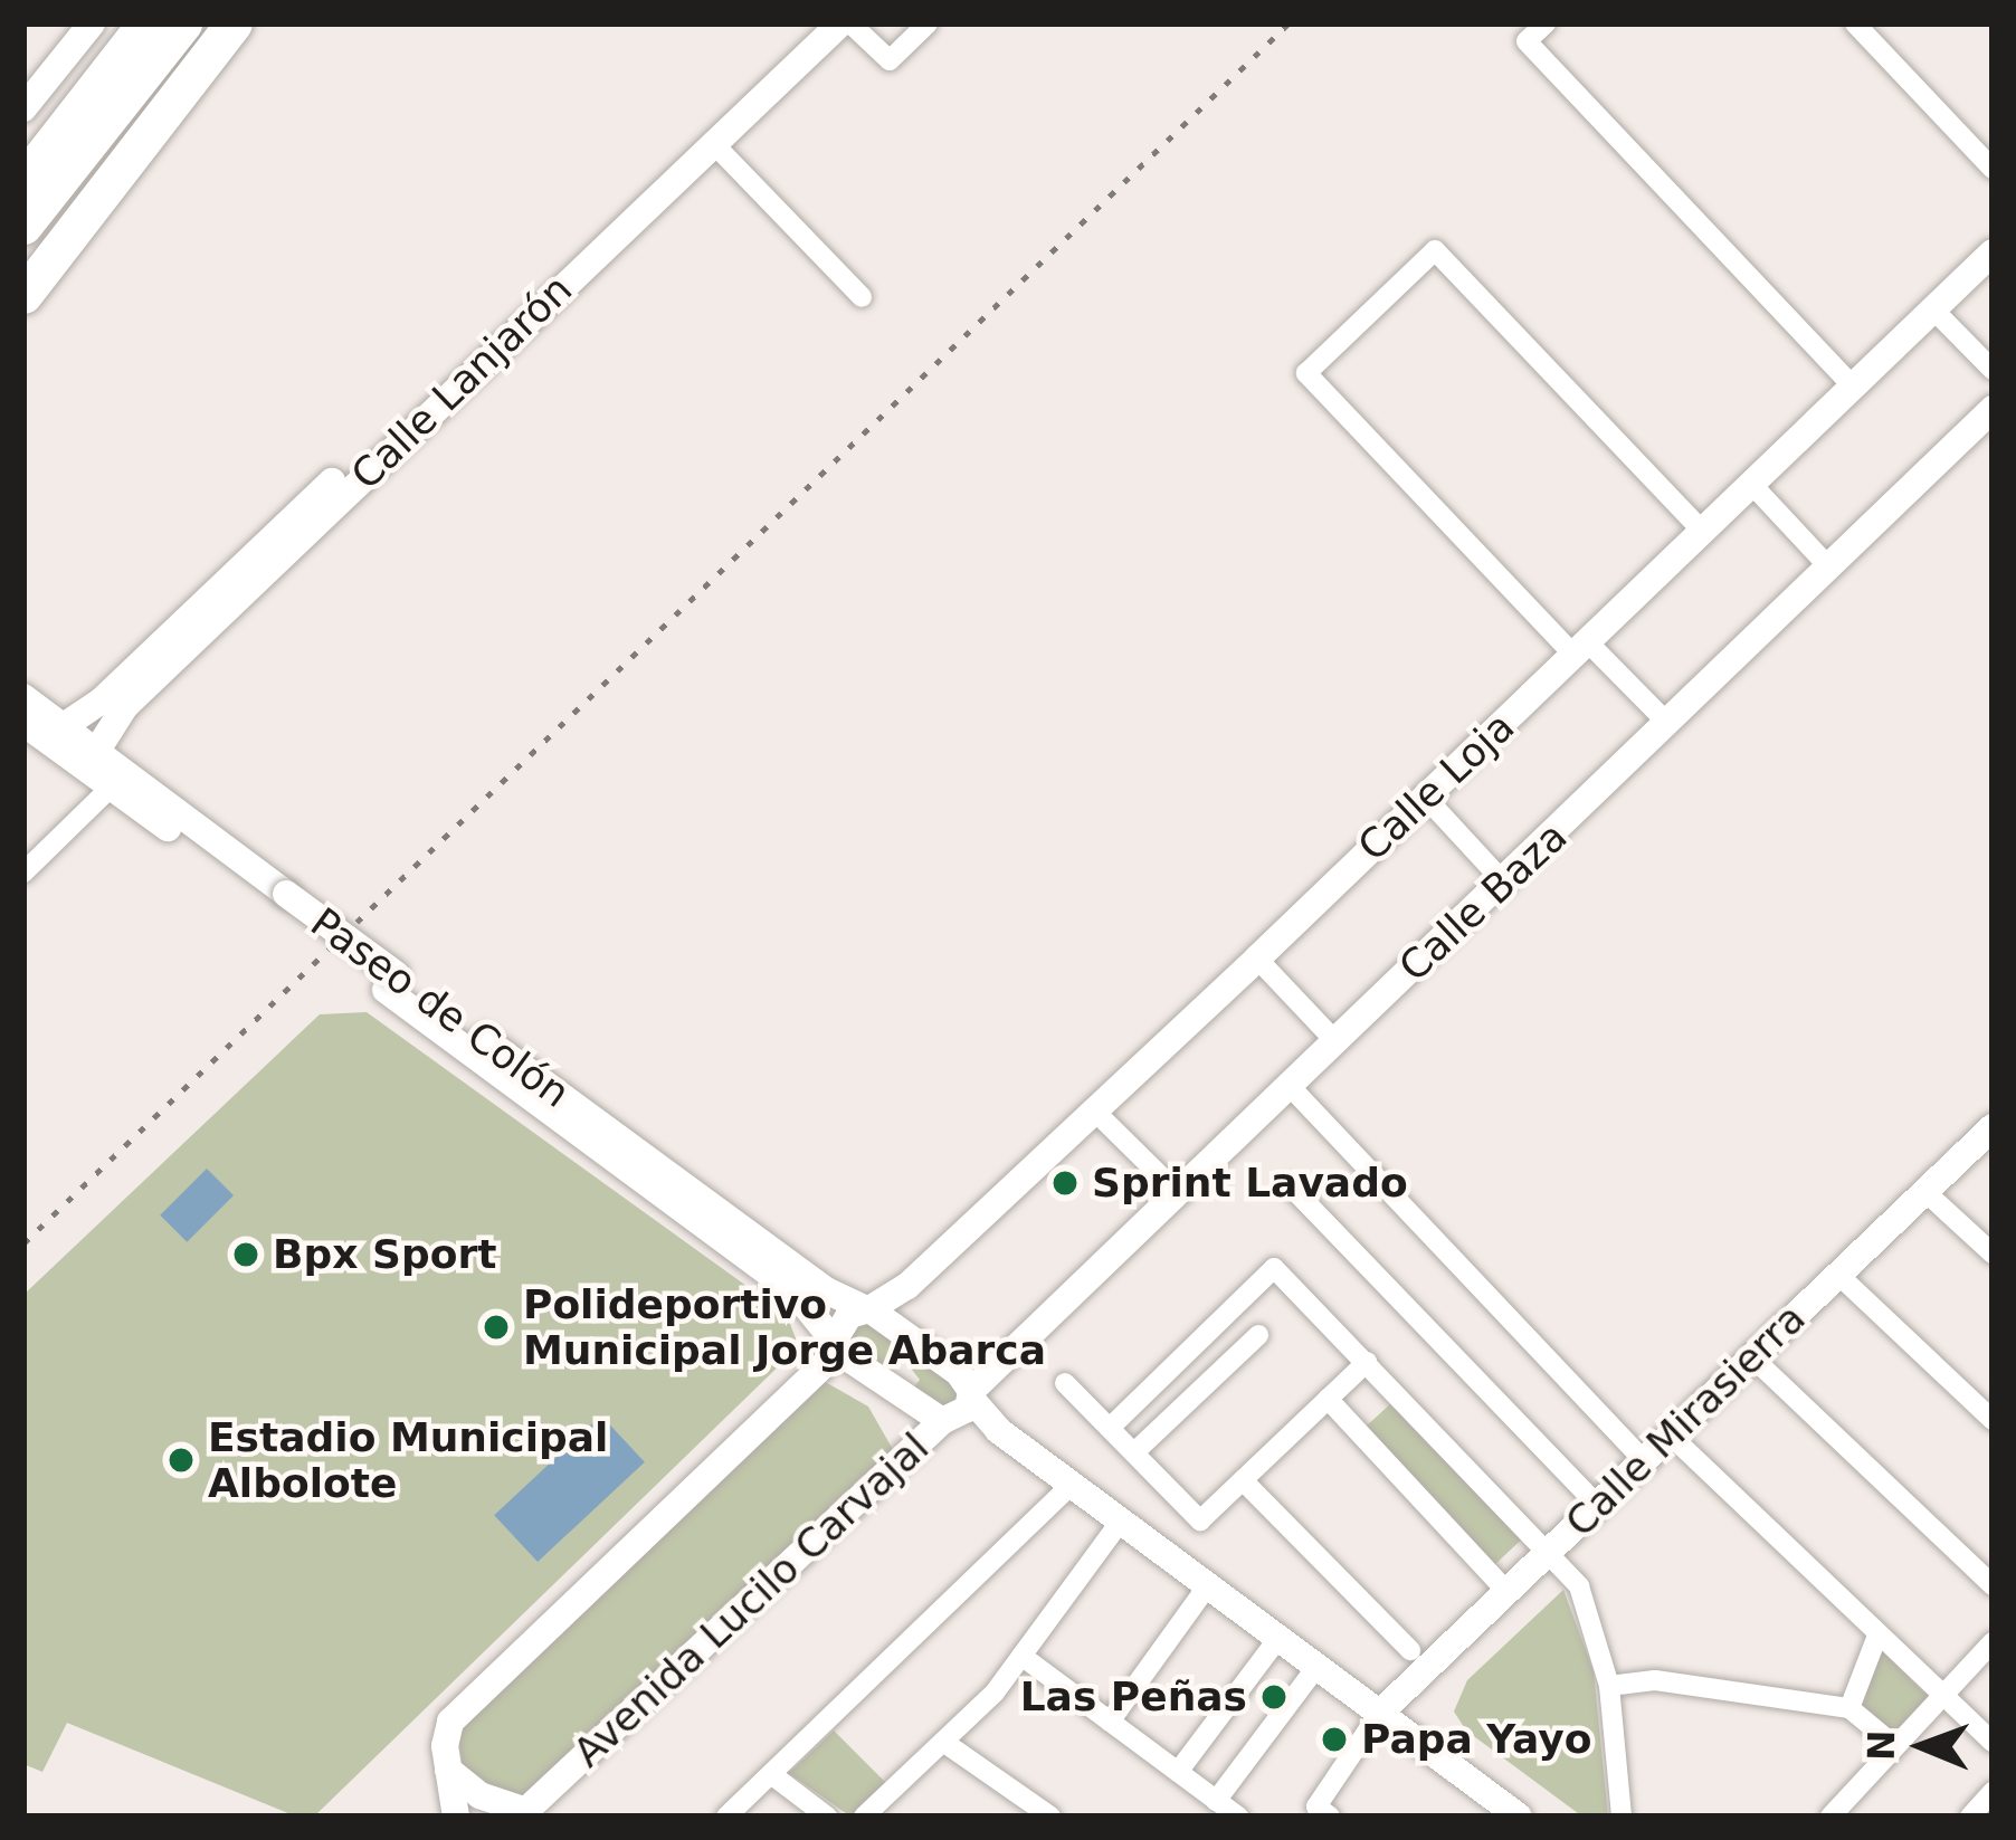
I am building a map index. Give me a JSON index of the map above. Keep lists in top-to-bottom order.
{
  "streets": {
    "street": [
      "Calle Lanjarón",
      "Calle Loja",
      "Calle Baza",
      "Paseo de Colón",
      "Calle Mirasierra",
      "Avenida Lucilo Carvajal"
    ]
  },
  "crossings": [
    ["Calle Lanjarón", "Paseo de Colón"],
    ["Calle Loja", "Paseo de Colón"],
    ["Calle Baza", "Paseo de Colón"],
    ["Calle Baza", "Avenida Lucilo Carvajal"],
    ["Paseo de Colón", "Avenida Lucilo Carvajal"]
  ],
  "places": [
    "Sprint Lavado",
    "Bpx Sport",
    "Polideportivo Municipal Jorge Abarca",
    "Estadio Municipal Albolote",
    "Las Peñas",
    "Papa Yayo"
  ],
  "north": "left"
}
